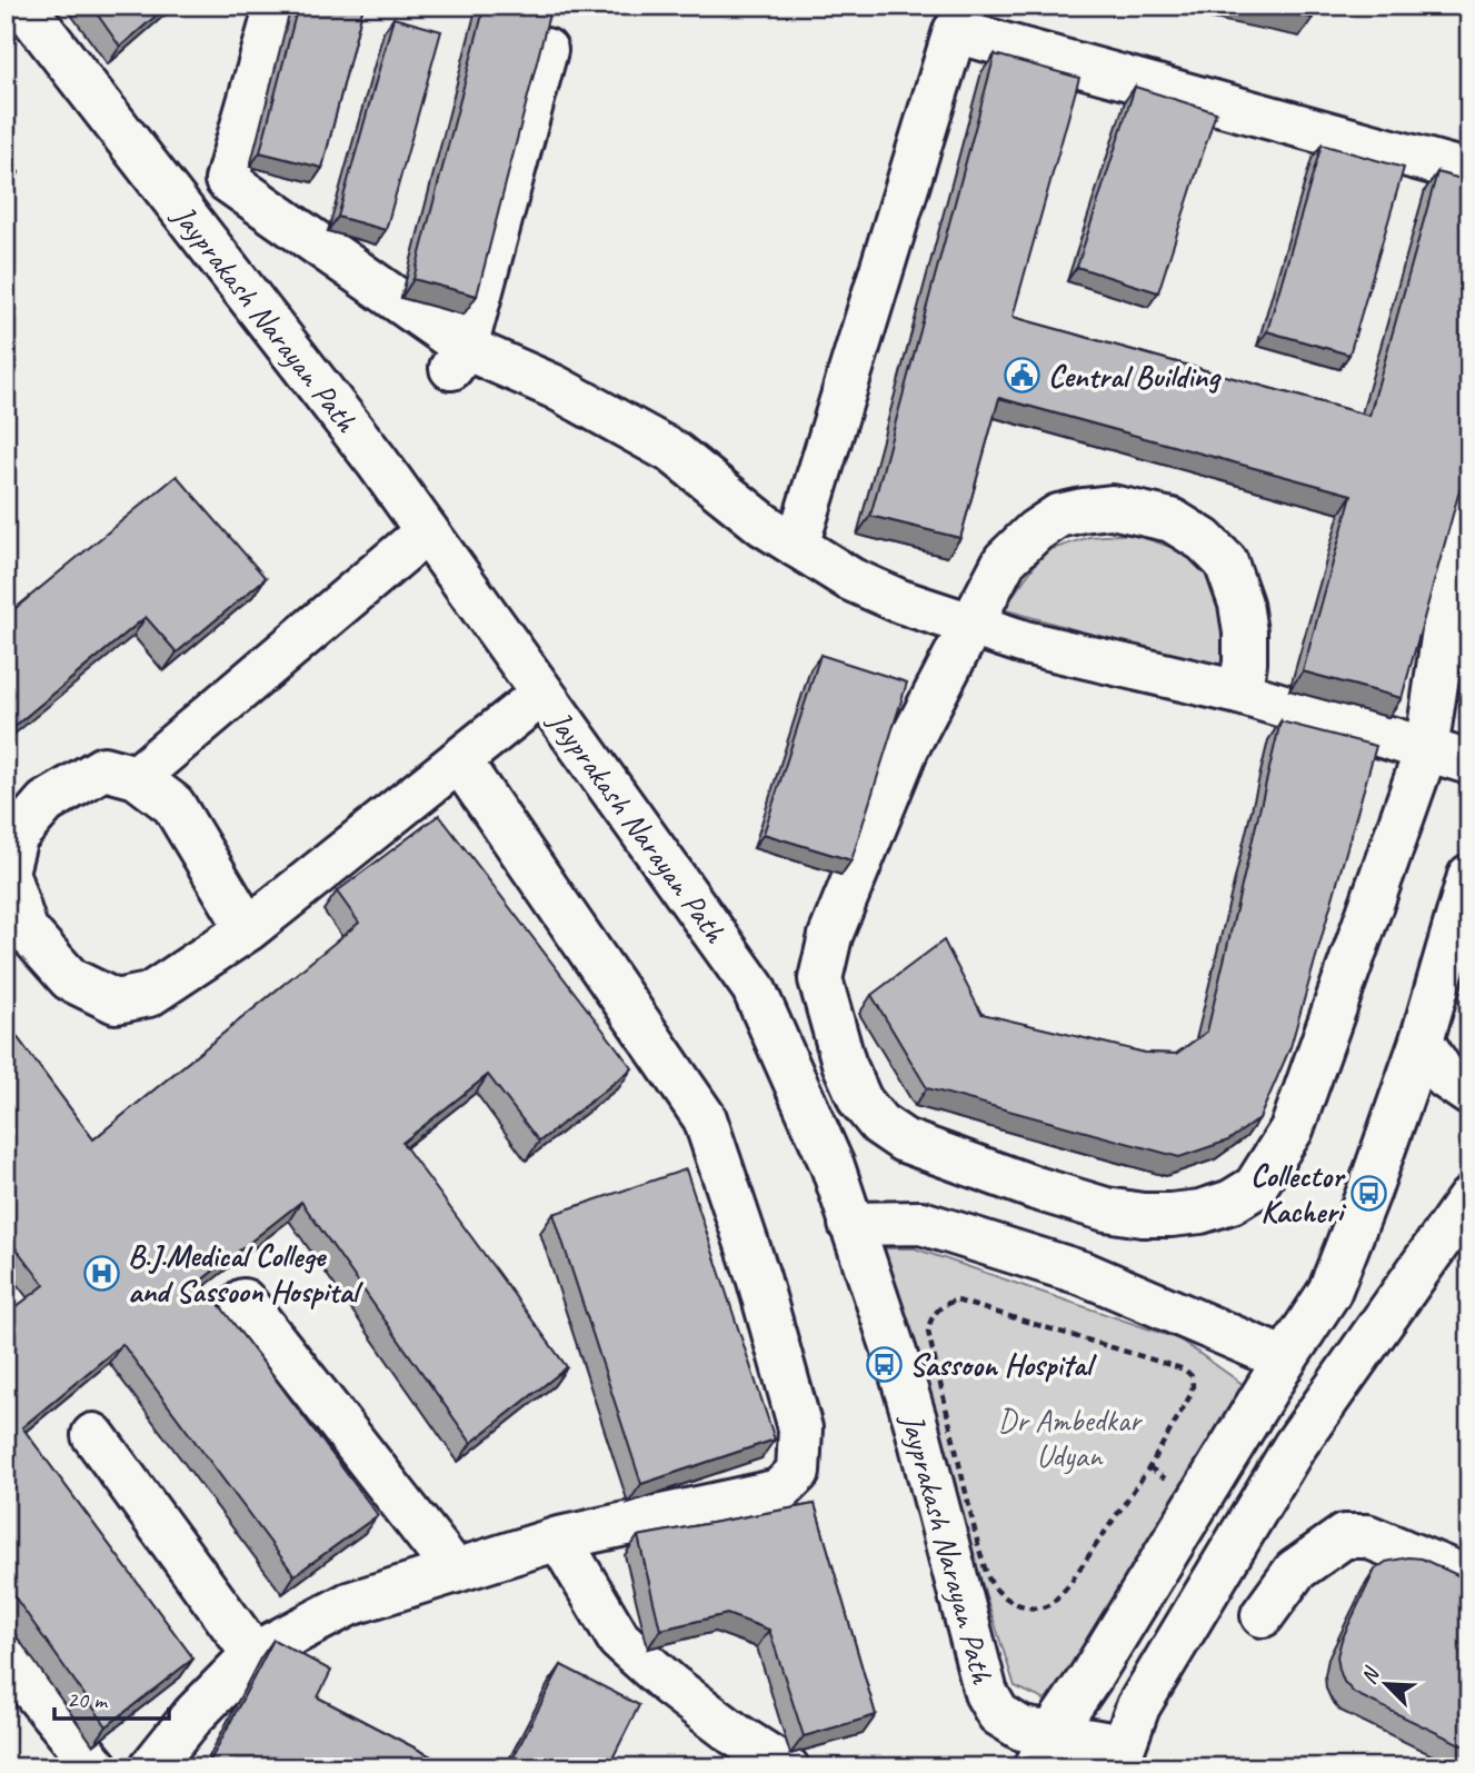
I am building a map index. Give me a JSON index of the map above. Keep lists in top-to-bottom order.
{
  "streets": {
    "main road": ["Jayprakash Narayan Path"]
  },
  "parks": ["Dr Ambedkar Udyan"],
  "places": {
    "public building": ["Central Building"],
    "bus stop": ["Collector Kacheri", "Sassoon Hospital"],
    "hospital": ["B.J.Medical College and Sassoon Hospital"]
  },
  "scale_bar": "20 m",
  "north": "top left"
}
